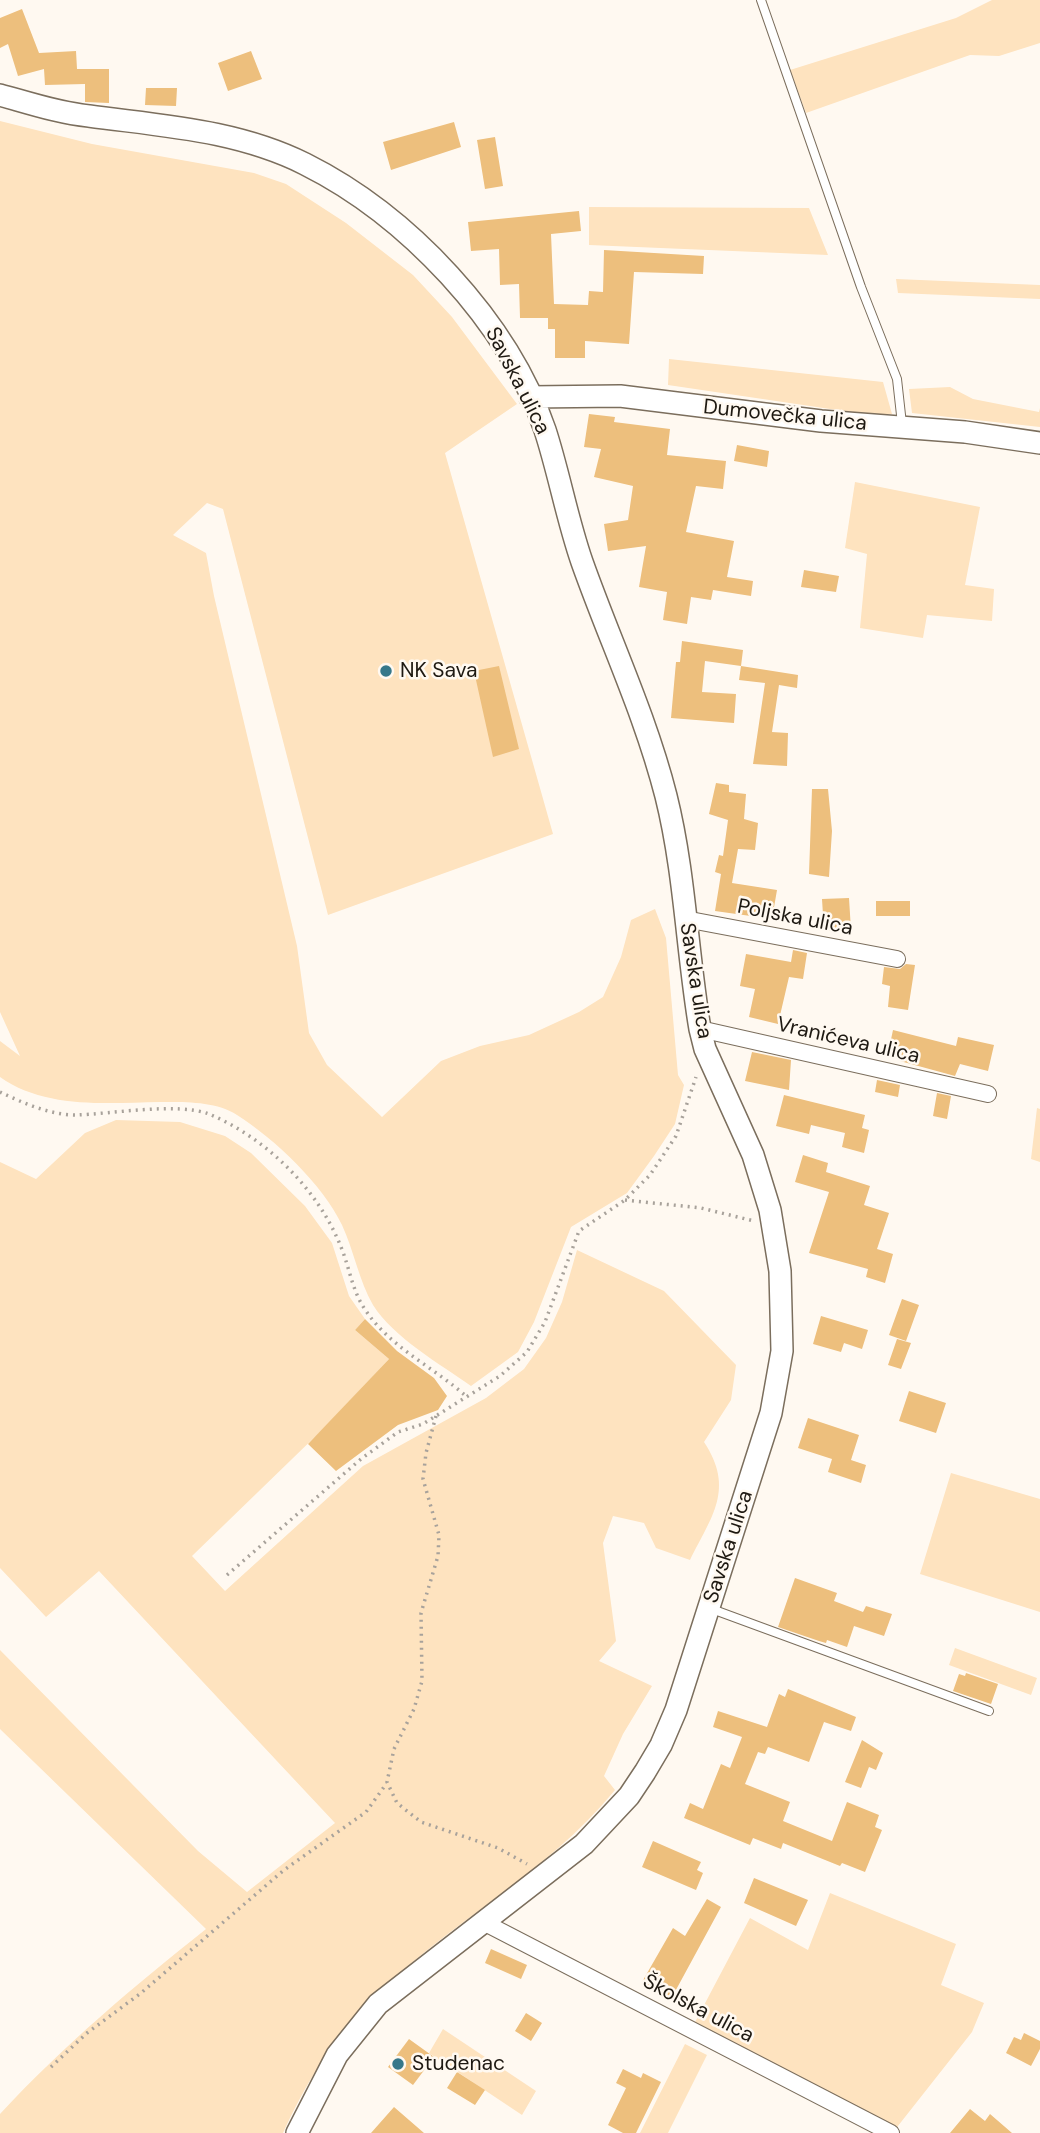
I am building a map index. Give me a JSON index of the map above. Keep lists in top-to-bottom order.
{
  "streets": {
    "main road": ["Savska ulica", "Dumovečka ulica"],
    "street": ["Poljska ulica", "Vranićeva ulica", "Školska ulica"]
  },
  "crossings": [
    ["Savska ulica", "Dumovečka ulica"],
    ["Savska ulica", "Poljska ulica"],
    ["Savska ulica", "Vranićeva ulica"],
    ["Savska ulica", "Školska ulica"]
  ],
  "places": ["NK Sava", "Studenac"]
}
